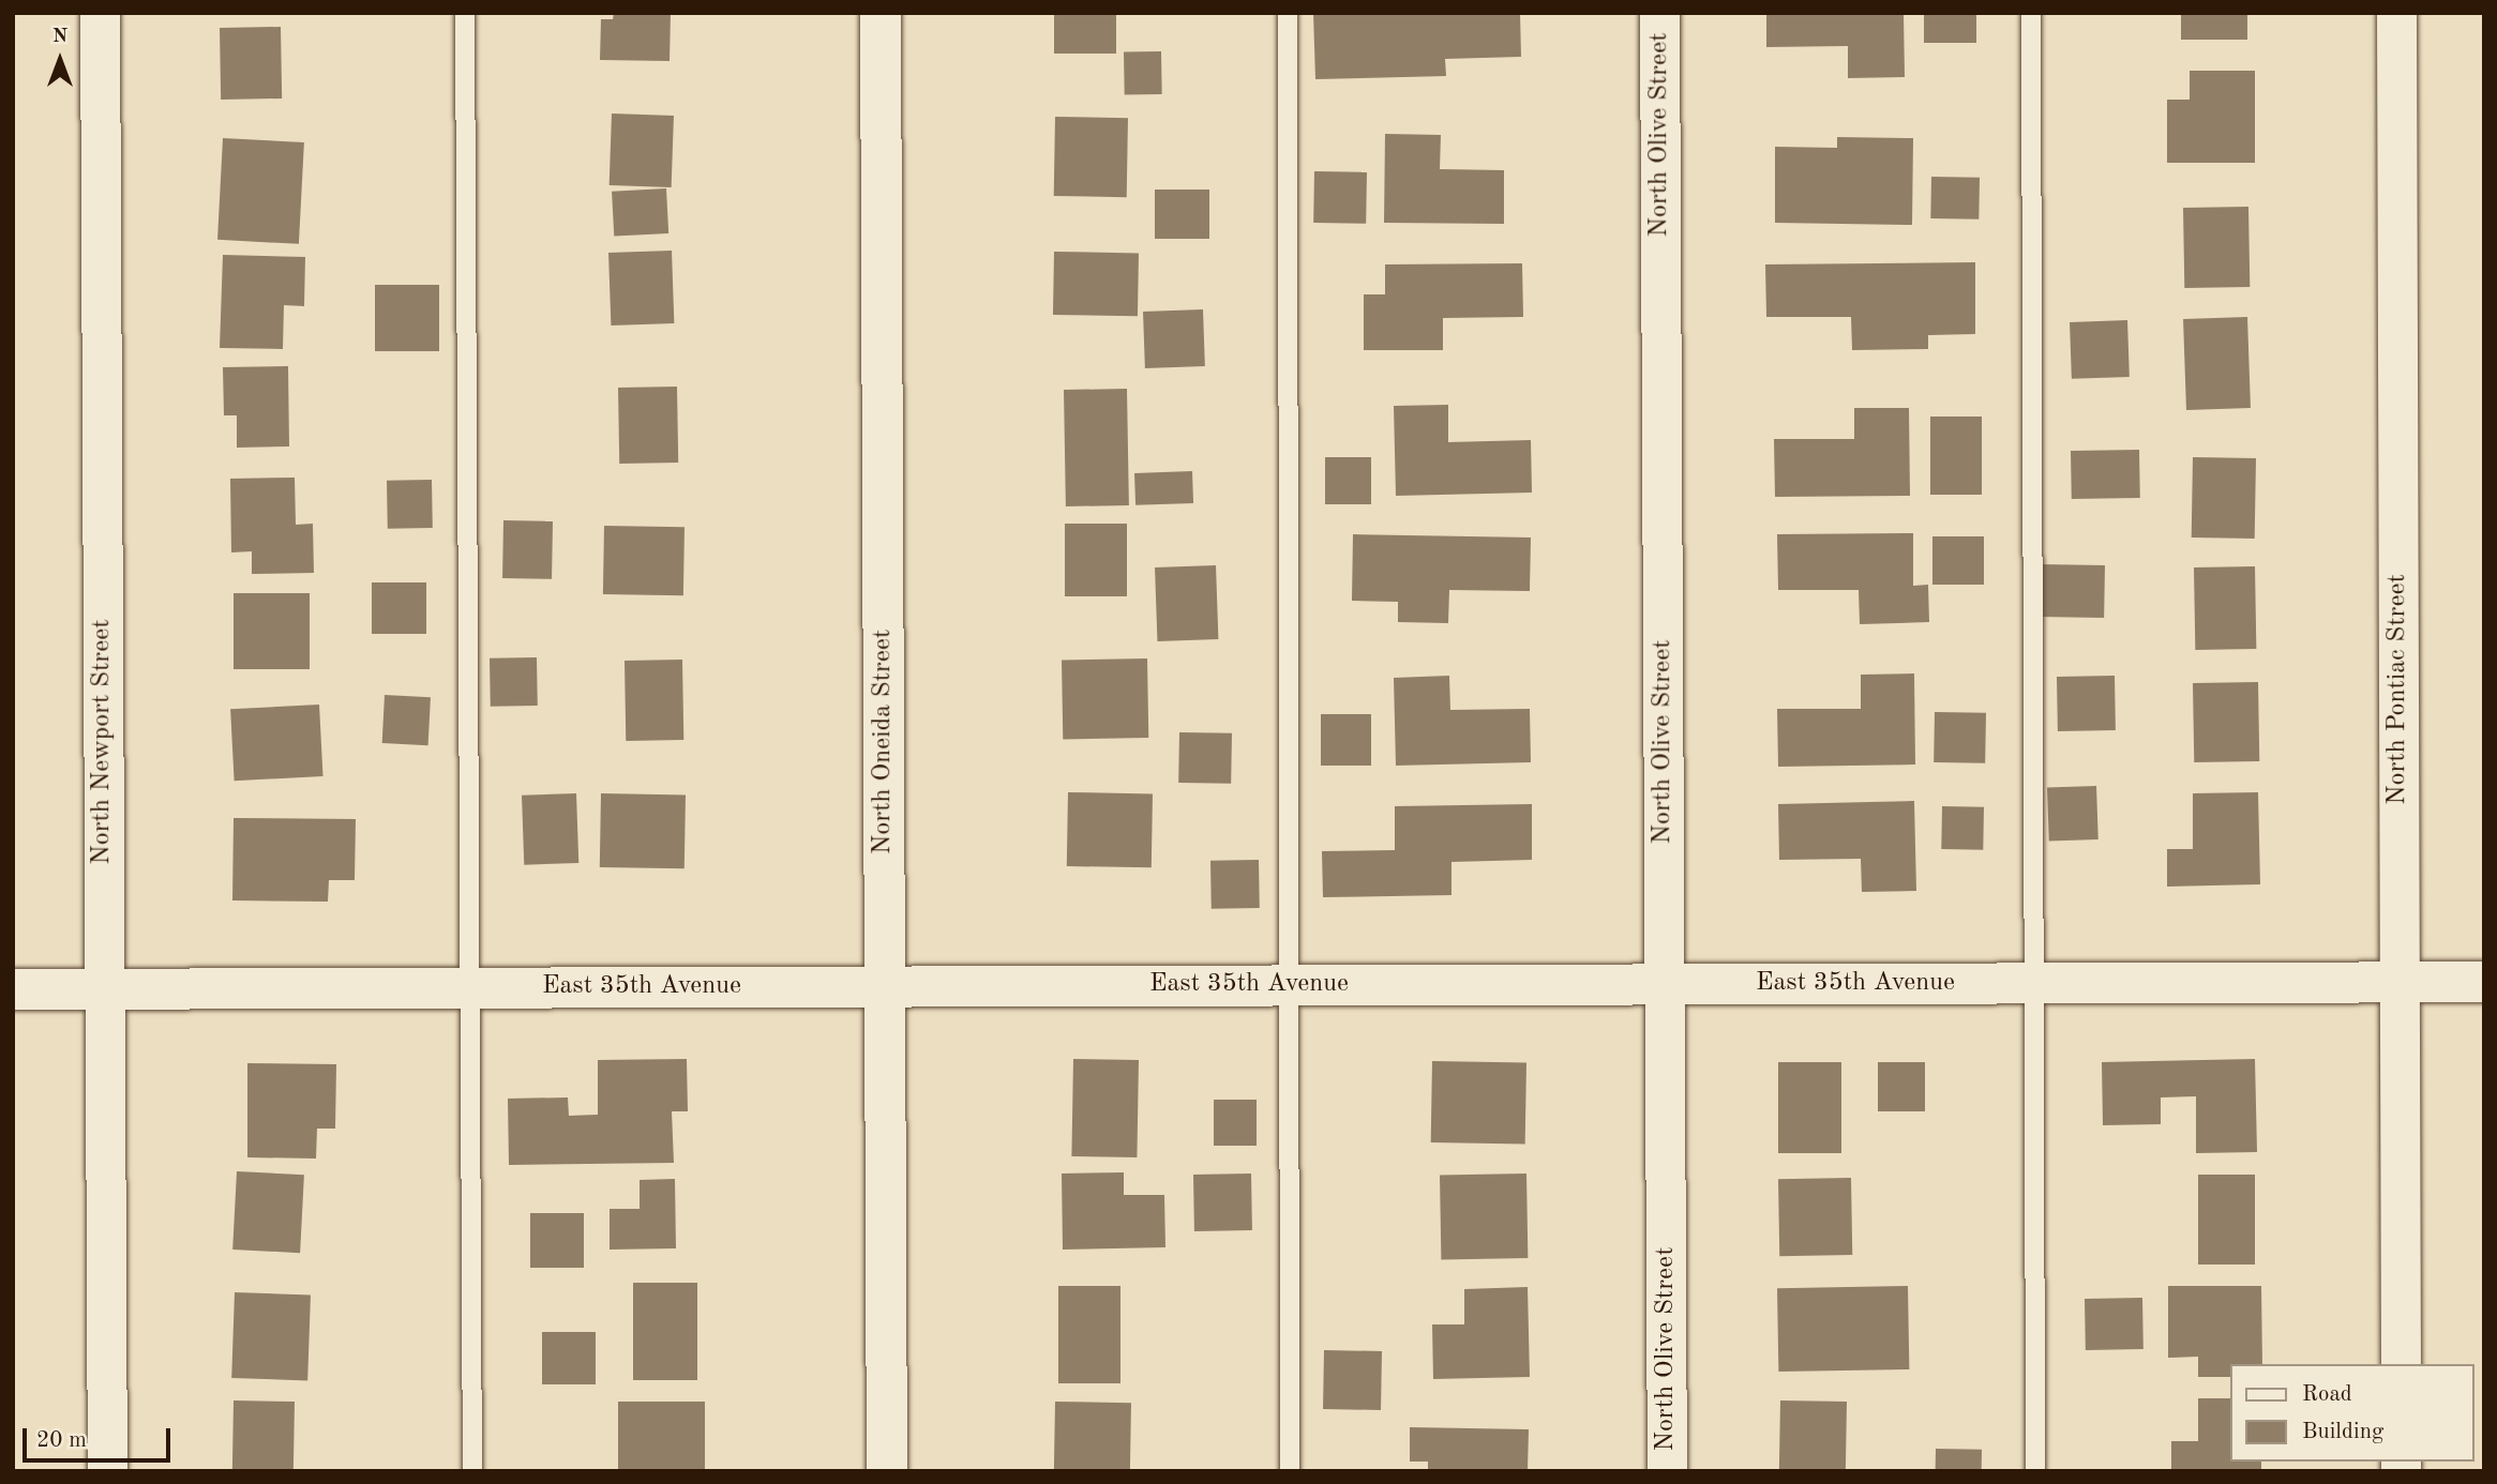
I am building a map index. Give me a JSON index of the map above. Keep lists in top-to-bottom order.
{
  "streets": {
    "street": [
      "North Olive Street",
      "North Pontiac Street",
      "North Newport Street",
      "North Oneida Street",
      "East 35th Avenue"
    ]
  },
  "crossings": [
    ["North Olive Street", "East 35th Avenue"],
    ["North Pontiac Street", "East 35th Avenue"],
    ["North Newport Street", "East 35th Avenue"],
    ["North Oneida Street", "East 35th Avenue"]
  ],
  "legend": ["Road", "Building"],
  "scale_bar": "20 m",
  "north": "top"
}
